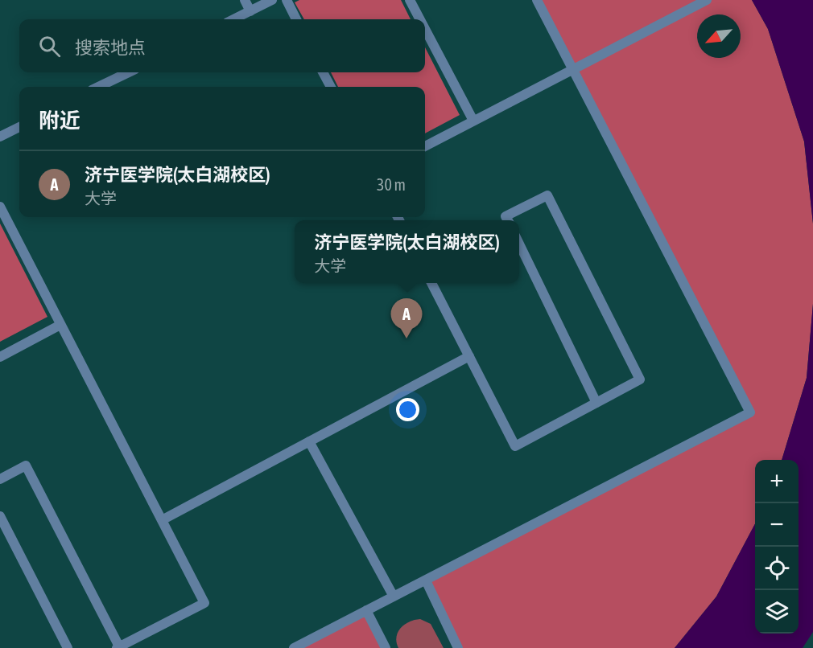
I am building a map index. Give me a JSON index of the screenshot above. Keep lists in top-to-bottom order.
{
  "north": "bottom left",
  "page": {
    "search": "搜索地点",
    "heading": "附近",
    "list": [
      {
        "mark": "A",
        "name": "济宁医学院(太白湖校区)",
        "note": "大学",
        "value": "30 m"
      }
    ],
    "popup": ["济宁医学院(太白湖校区)", "大学"],
    "pins": "A",
    "map_buttons": ["+", "−"]
  }
}
